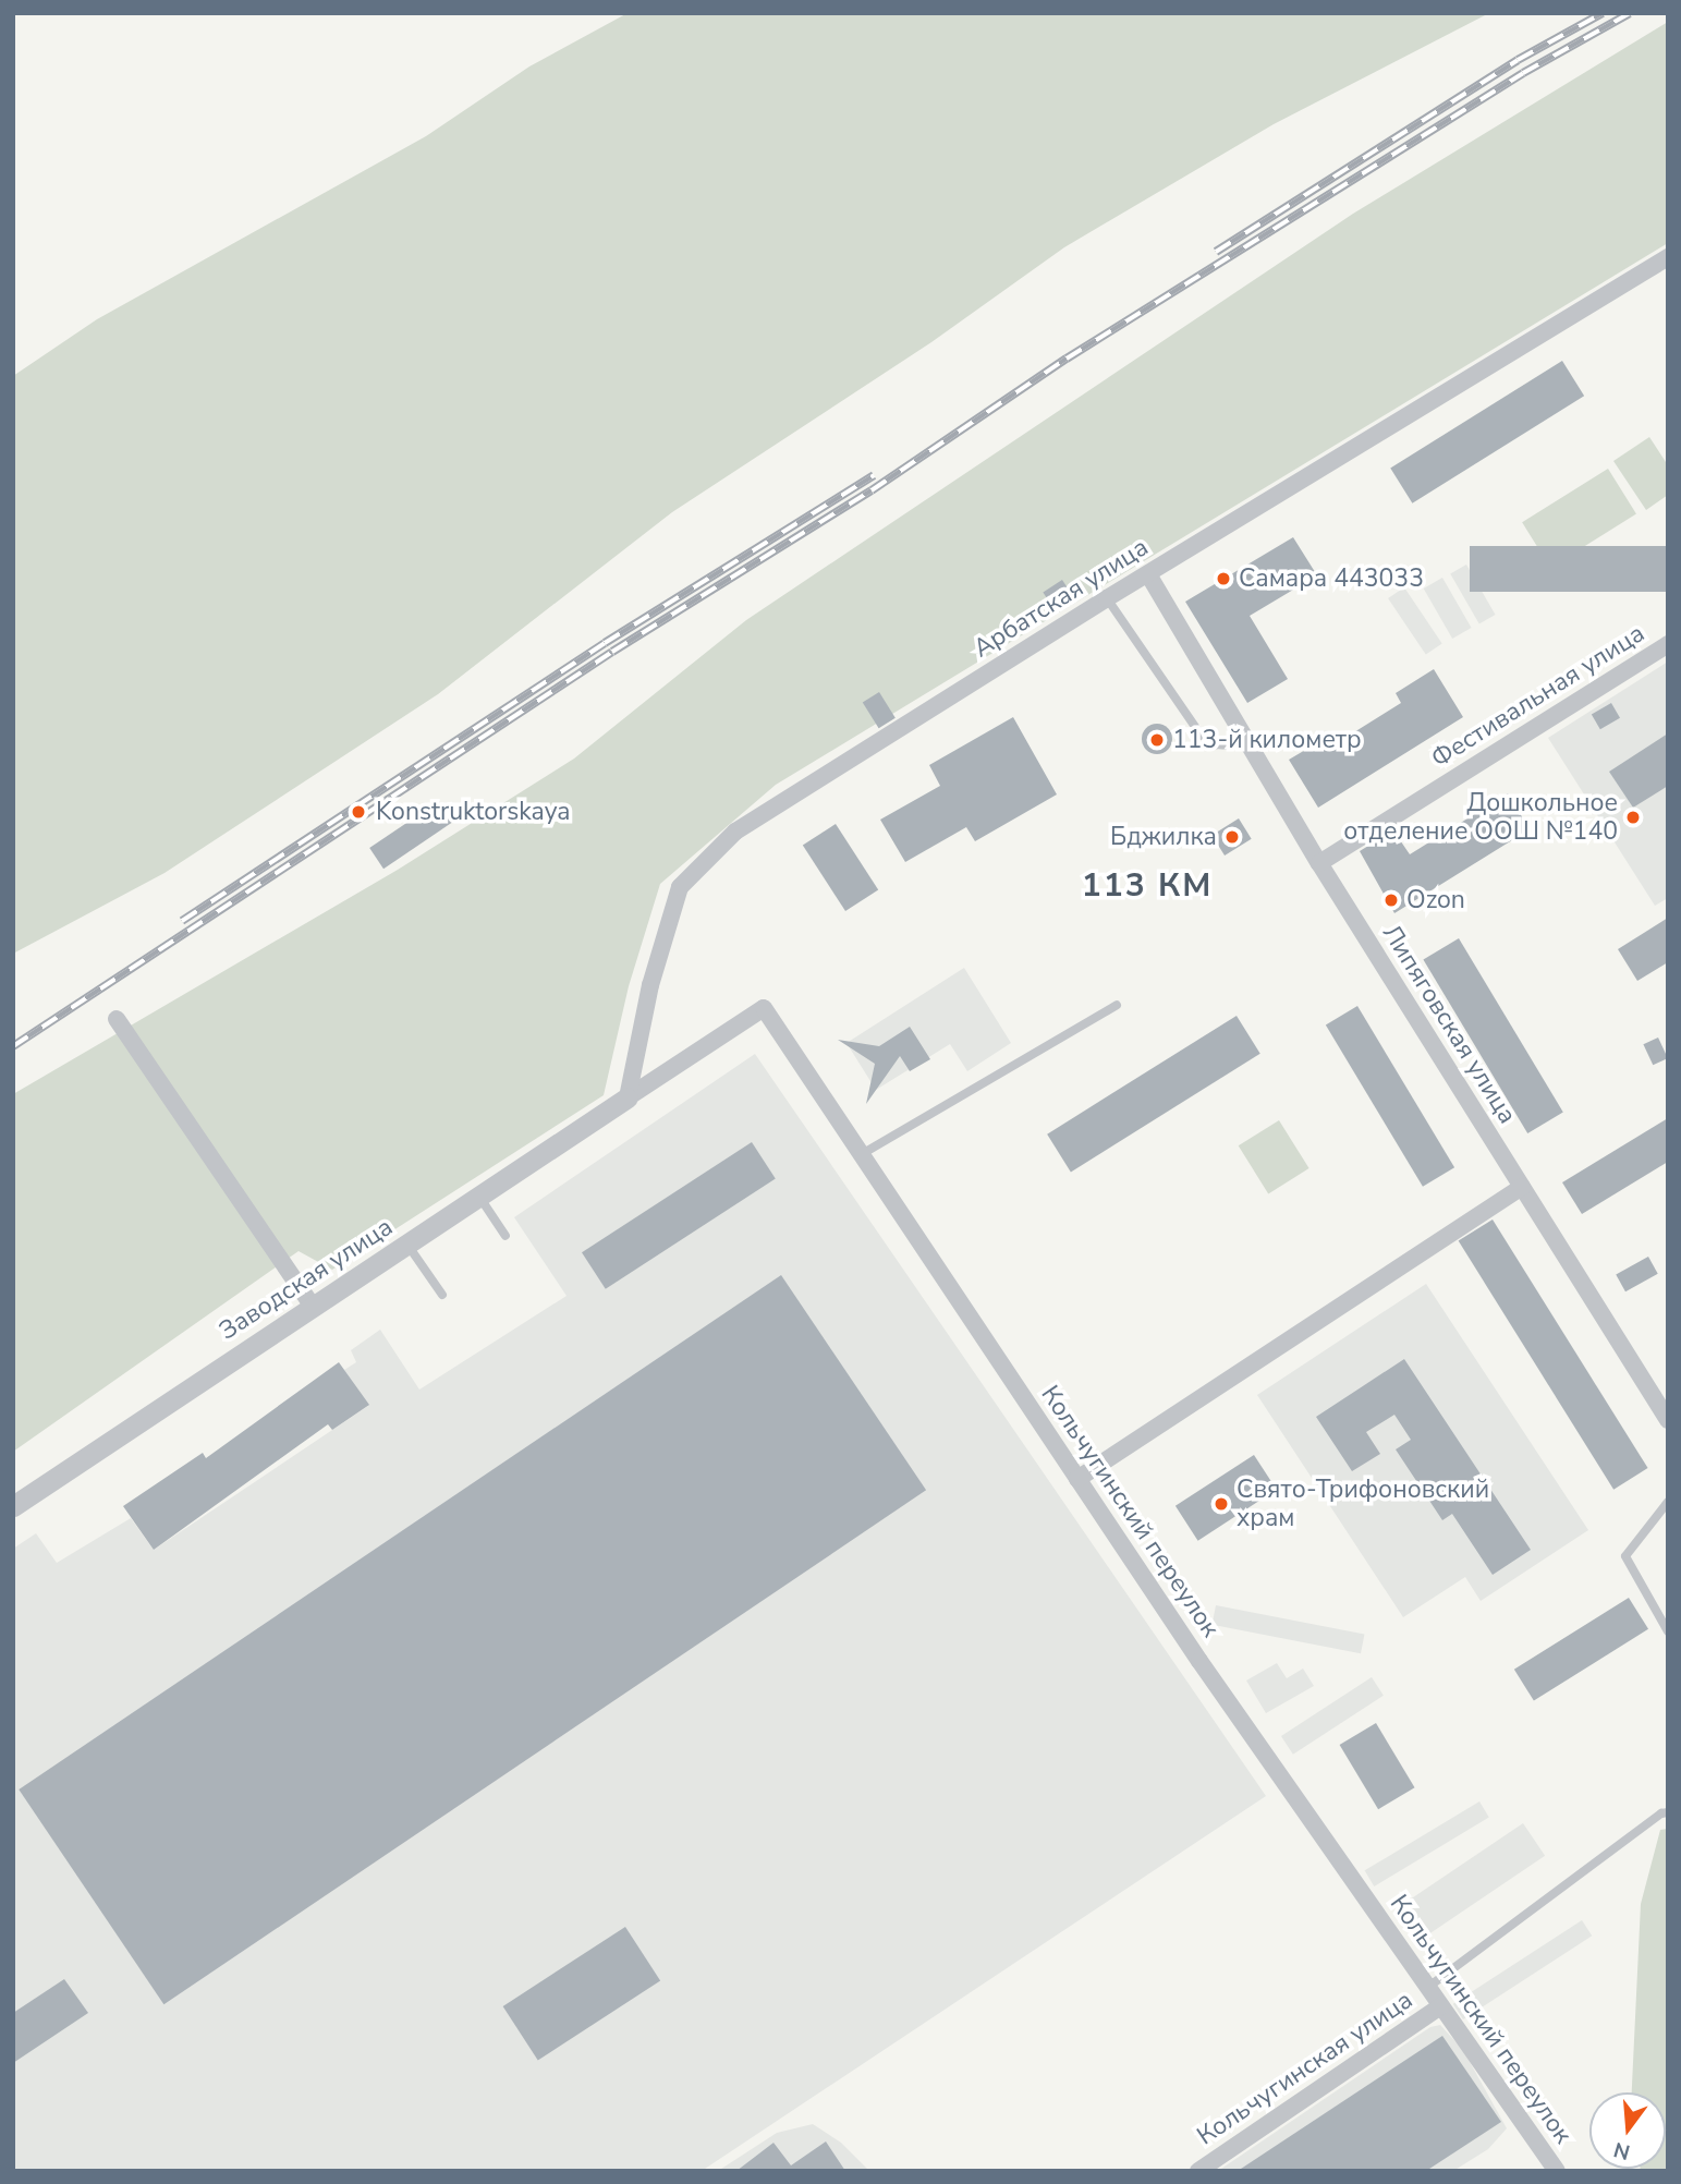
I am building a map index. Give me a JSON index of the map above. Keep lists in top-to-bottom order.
{
  "streets": {
    "street": [
      "Арбатская улица",
      "Фестивальная улица",
      "Липяговская улица",
      "Заводская улица",
      "Кольчугинский переулок",
      "Кольчугинская улица"
    ]
  },
  "crossings": [
    ["Арбатская улица", "Липяговская улица"],
    ["Арбатская улица", "Заводская улица"],
    ["Арбатская улица", "Кольчугинский переулок"],
    ["Фестивальная улица", "Липяговская улица"],
    ["Заводская улица", "Кольчугинский переулок"],
    ["Кольчугинский переулок", "Кольчугинская улица"]
  ],
  "districts": ["113 КМ"],
  "places": [
    "Самара 443033",
    "113-й километр",
    "Konstruktorskaya",
    "Дошкольное отделение ООШ №140",
    "Бджилка",
    "Ozon",
    "Свято-Трифоновский храм"
  ],
  "north": "bottom"
}
